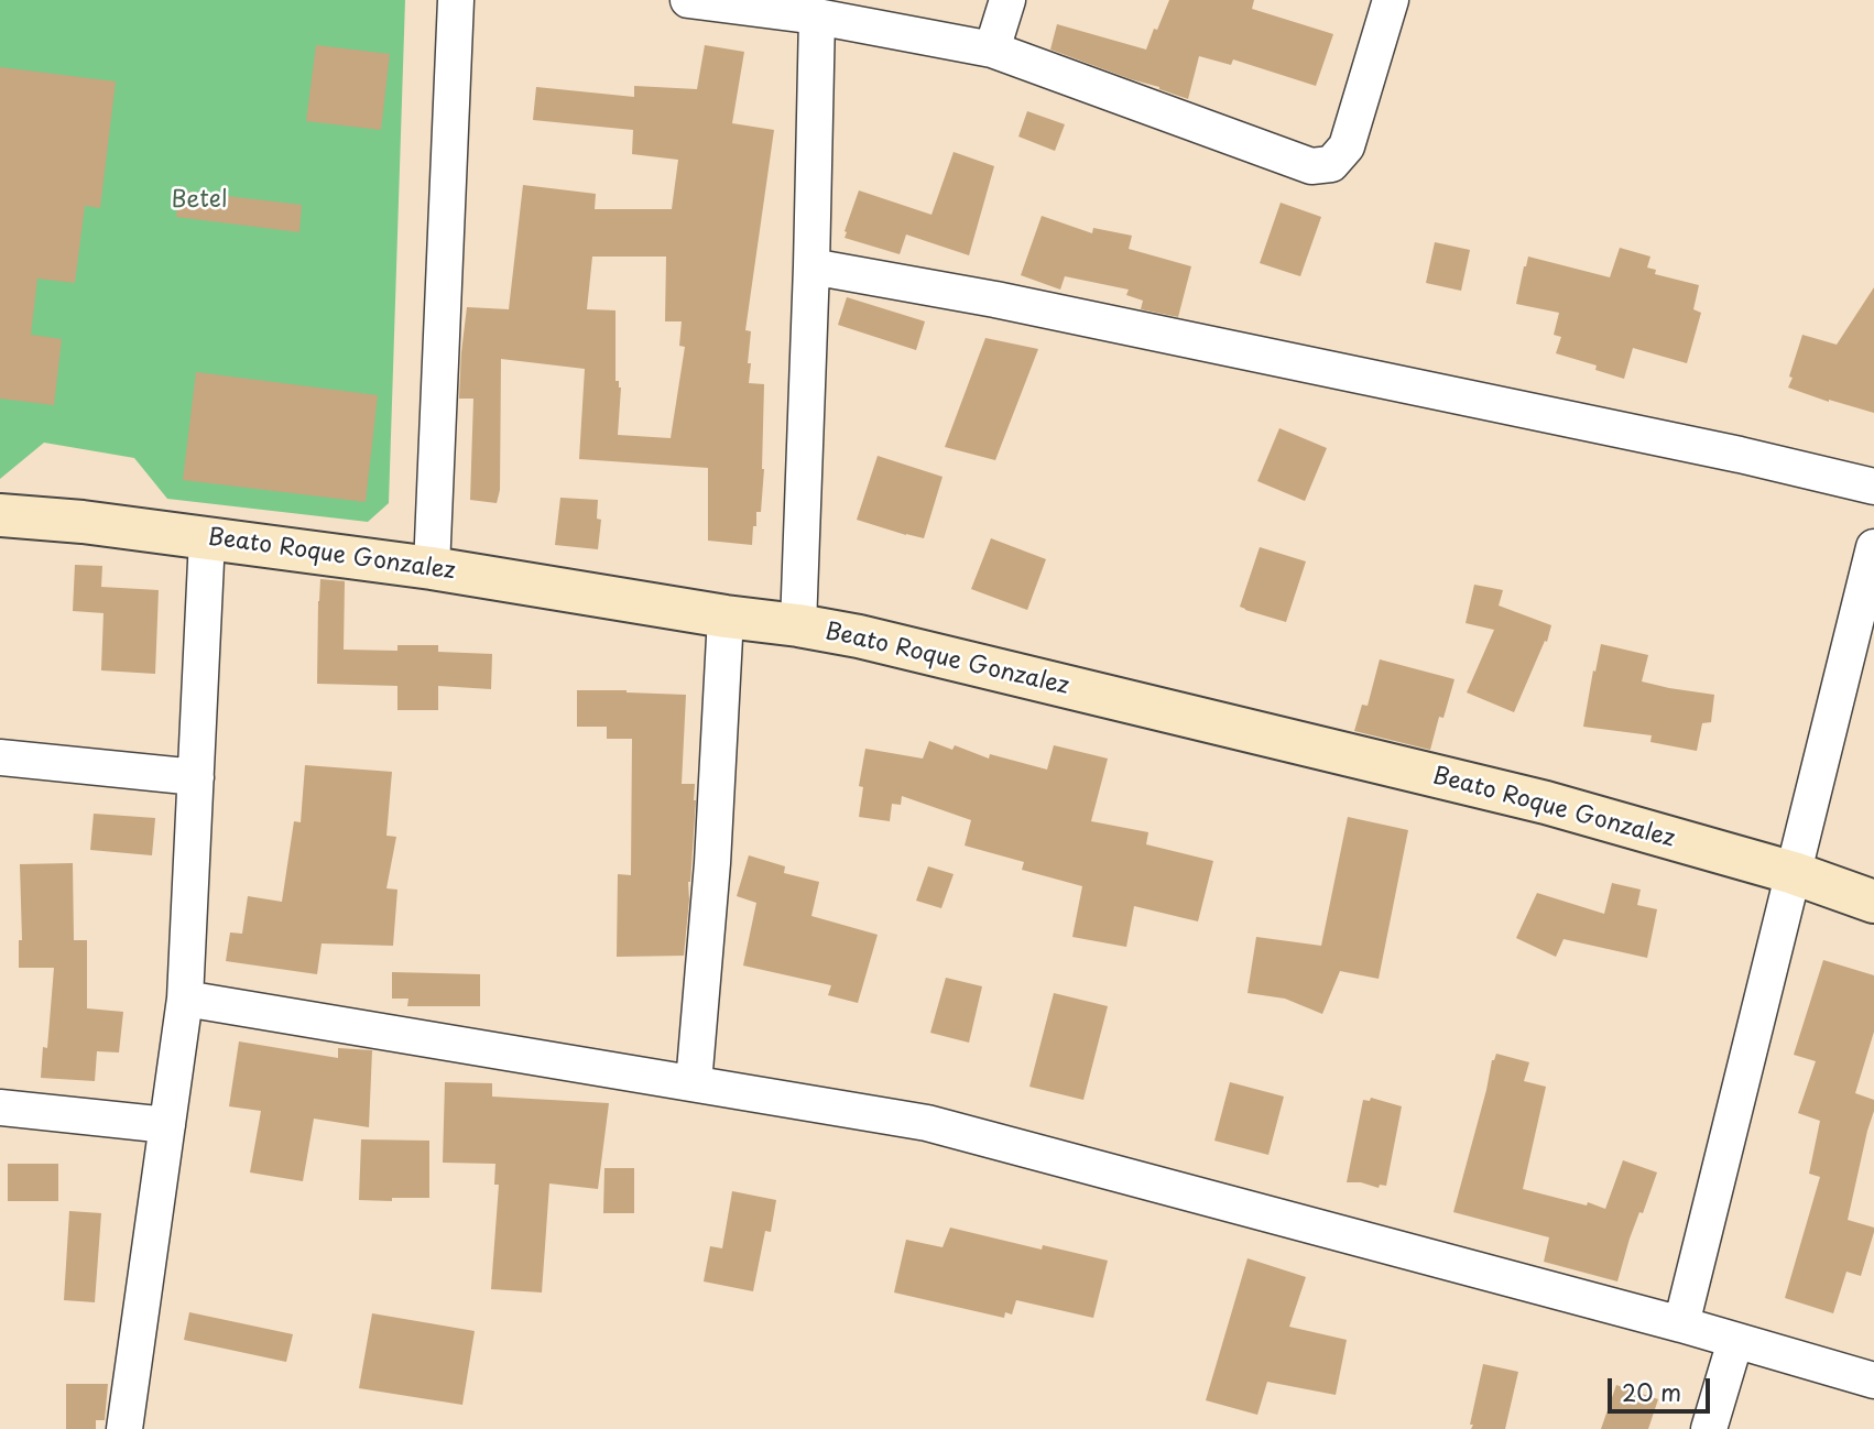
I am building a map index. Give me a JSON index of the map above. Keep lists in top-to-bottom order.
{
  "streets": {
    "street": ["Beato Roque Gonzalez"]
  },
  "parks": ["Betel"],
  "scale_bar": "20 m"
}
